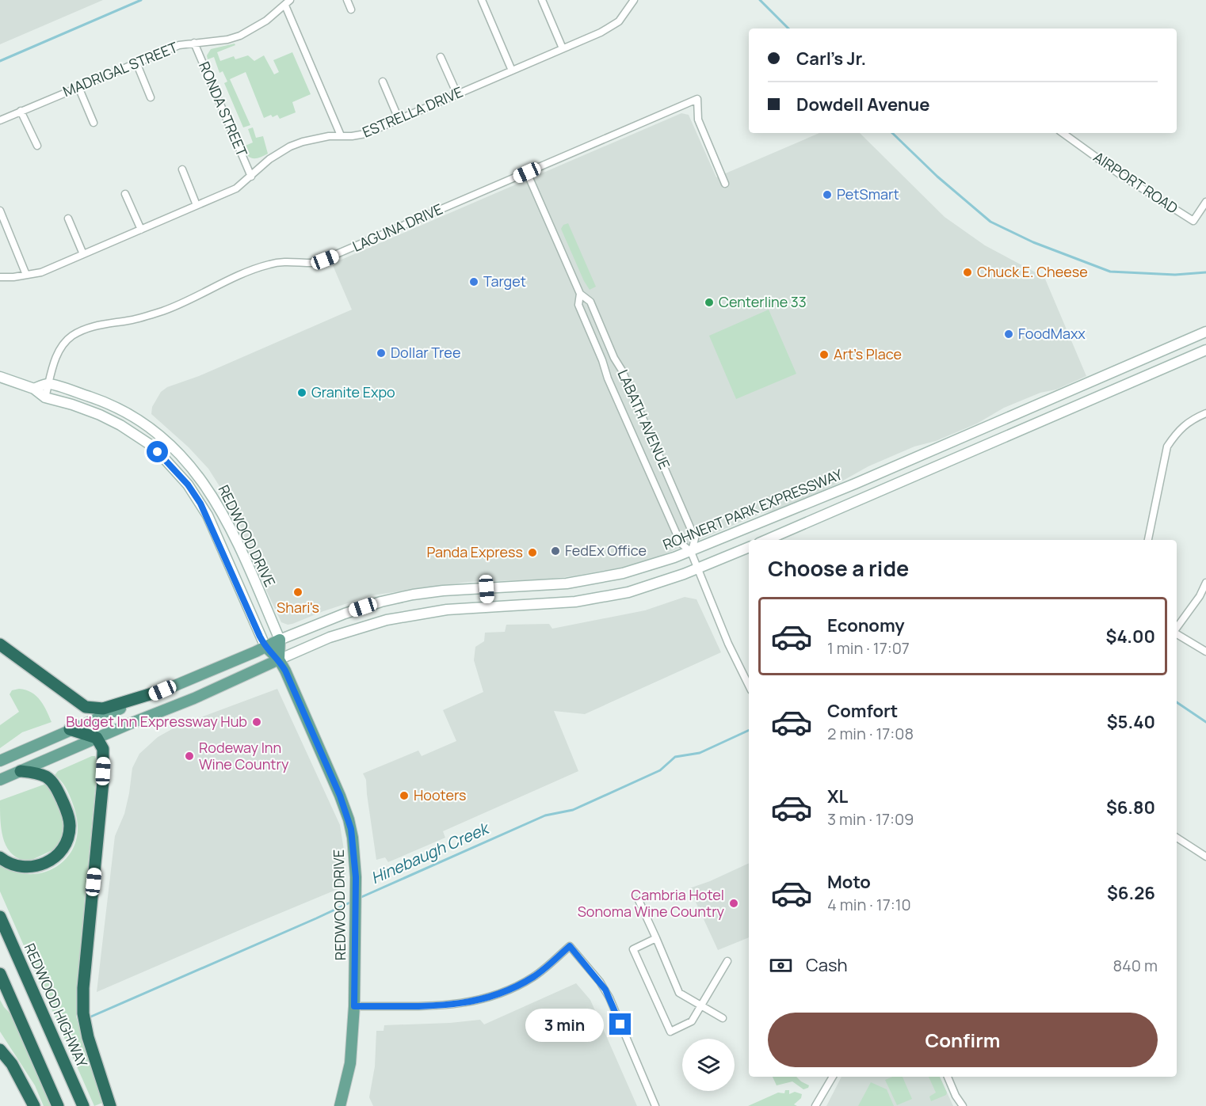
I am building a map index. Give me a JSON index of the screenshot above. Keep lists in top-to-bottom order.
{
  "streets": {
    "highway": ["REDWOOD HIGHWAY"],
    "main road": ["ROHNERT PARK EXPRESSWAY", "REDWOOD DRIVE"],
    "street": [
      "MADRIGAL STREET",
      "RONDA STREET",
      "ESTRELLA DRIVE",
      "AIRPORT ROAD",
      "LAGUNA DRIVE",
      "LABATH AVENUE"
    ]
  },
  "crossings": [
    ["MADRIGAL STREET", "RONDA STREET"],
    ["RONDA STREET", "ESTRELLA DRIVE"],
    ["LAGUNA DRIVE", "LABATH AVENUE"],
    ["LAGUNA DRIVE", "REDWOOD DRIVE"],
    ["LABATH AVENUE", "ROHNERT PARK EXPRESSWAY"],
    ["ROHNERT PARK EXPRESSWAY", "REDWOOD DRIVE"]
  ],
  "water": ["Hinebaugh Creek"],
  "places": [
    "PetSmart",
    "Chuck E. Cheese",
    "Target",
    "Centerline 33",
    "FoodMaxx",
    "Dollar Tree",
    "Art's Place",
    "Granite Expo",
    "FedEx Office",
    "Panda Express",
    "Shari's",
    "Budget Inn Expressway Hub",
    "Rodeway Inn Wine Country",
    "Hooters",
    "Cambria Hotel Sonoma Wine Country"
  ],
  "page": {
    "banner": ["Carl's Jr.", "Dowdell Avenue"],
    "heading": "Choose a ride",
    "list": [
      {
        "name": "Economy",
        "note": "1 min · 17:07",
        "value": "$4.00"
      },
      {
        "name": "Comfort",
        "note": "2 min · 17:08",
        "value": "$5.40"
      },
      {
        "name": "XL",
        "note": "3 min · 17:09",
        "value": "$6.80"
      },
      {
        "name": "Moto",
        "note": "4 min · 17:10",
        "value": "$6.26"
      }
    ],
    "pay": ["Cash", "840 m"],
    "buttons": "Confirm",
    "bubble": "3 min"
  }
}
